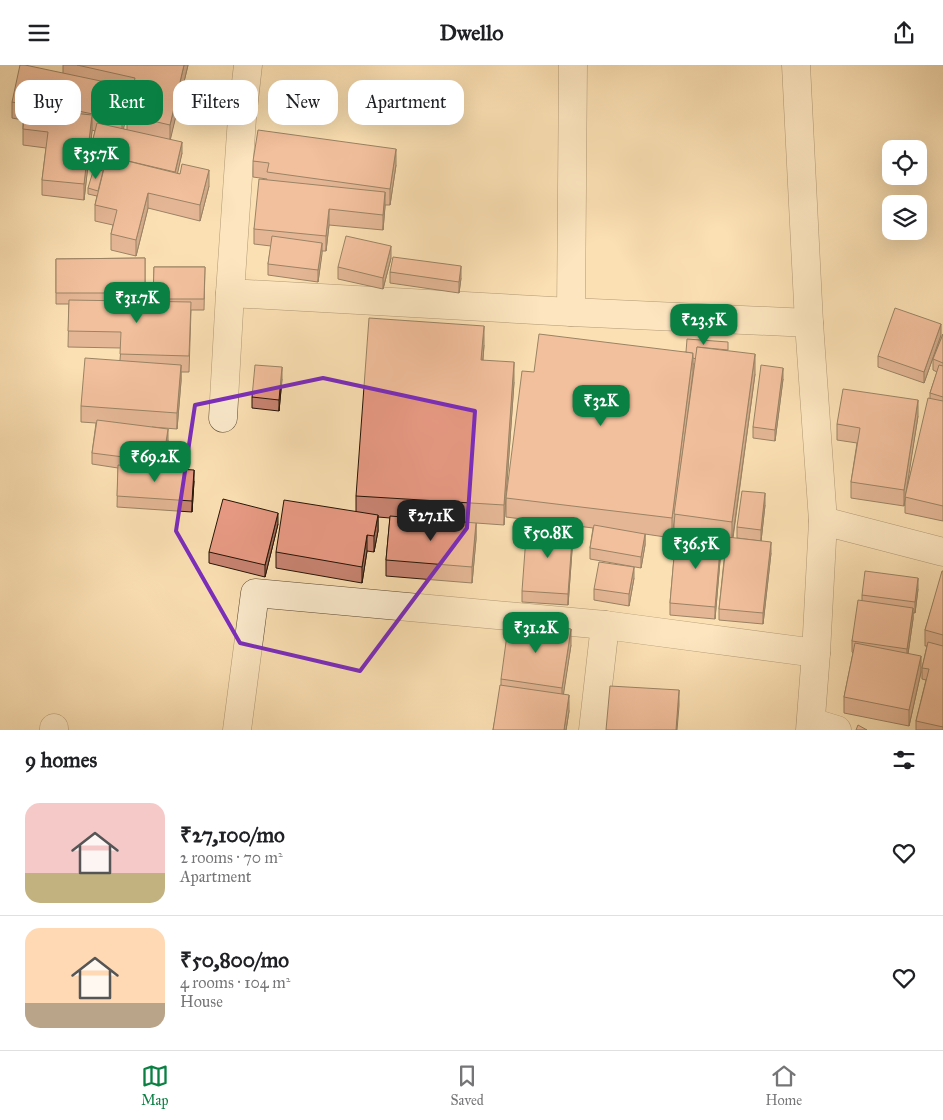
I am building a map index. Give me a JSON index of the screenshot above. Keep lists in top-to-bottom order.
{
  "page": {
    "header": "Dwello",
    "chip": [
      "Buy",
      "Rent",
      "Filters",
      "New",
      "Apartment"
    ],
    "price": [
      "₹35.7K",
      "₹31.7K",
      "₹23.5K",
      "₹32K",
      "₹69.2K",
      "₹27.1K",
      "₹50.8K",
      "₹36.5K",
      "₹31.2K"
    ],
    "heading": "9 homes",
    "list": [
      {
        "name": "₹27,100/mo",
        "note": "2 rooms · 70 m² · Apartment"
      },
      {
        "name": "₹50,800/mo",
        "note": "4 rooms · 104 m² · House"
      }
    ],
    "tabs": ["Map", "Saved", "Home"]
  }
}
